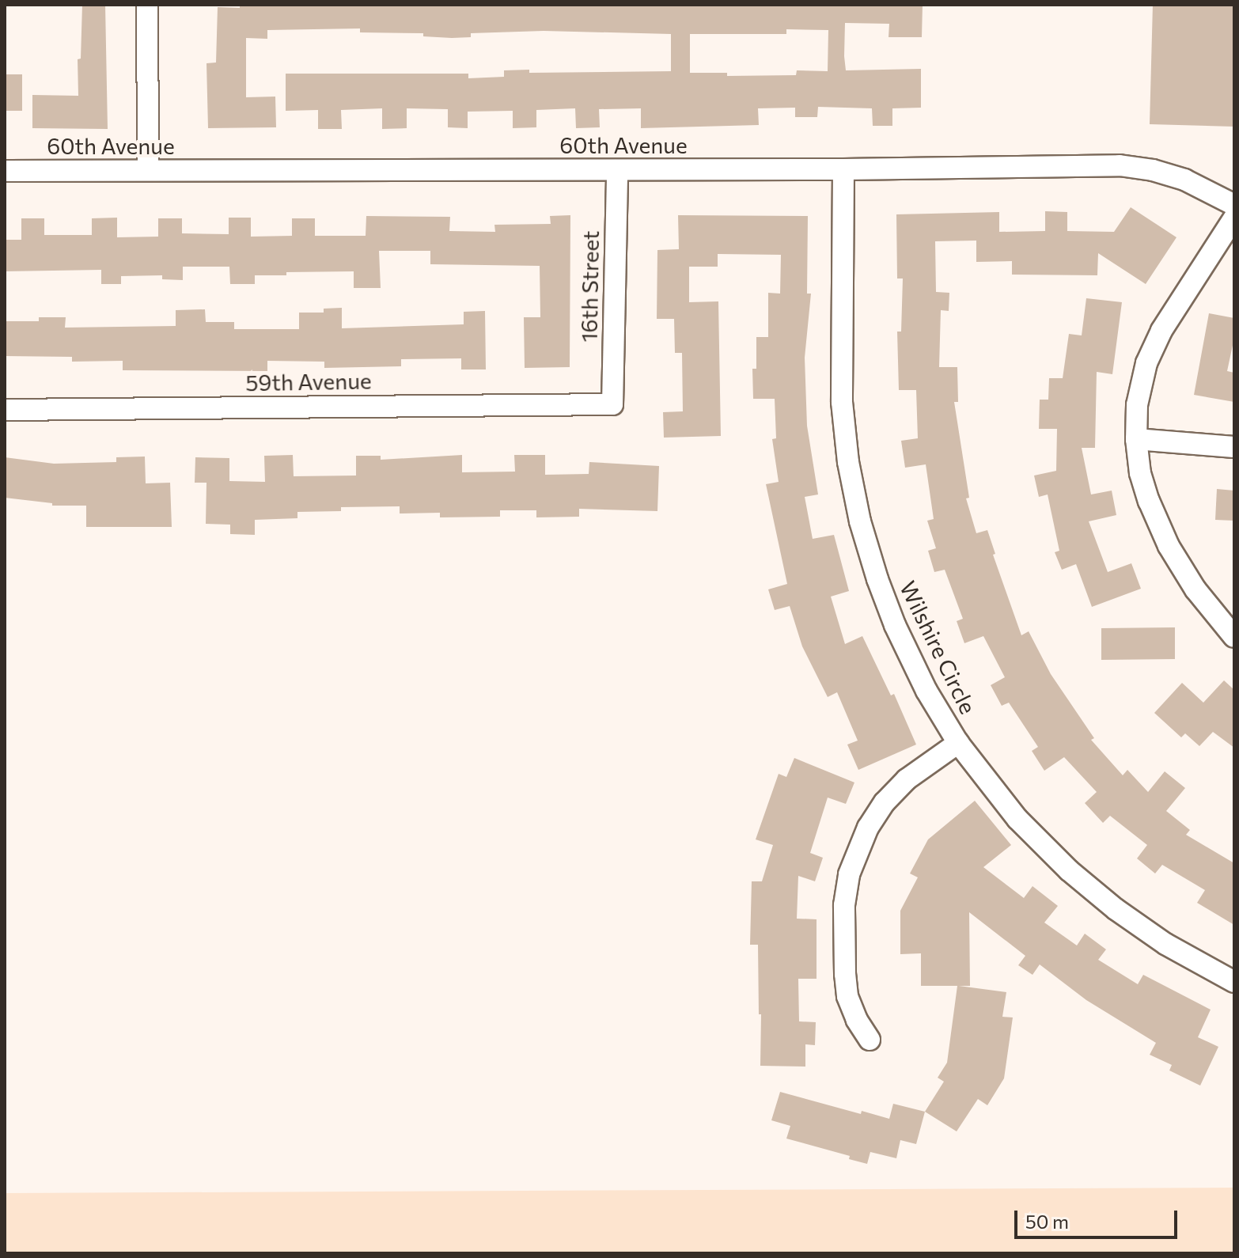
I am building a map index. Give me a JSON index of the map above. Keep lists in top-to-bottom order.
{
  "streets": {
    "street": [
      "60th Avenue",
      "16th Street",
      "59th Avenue",
      "Wilshire Circle"
    ]
  },
  "crossings": [
    ["60th Avenue", "16th Street"],
    ["60th Avenue", "Wilshire Circle"],
    ["16th Street", "59th Avenue"]
  ],
  "scale_bar": "50 m"
}
